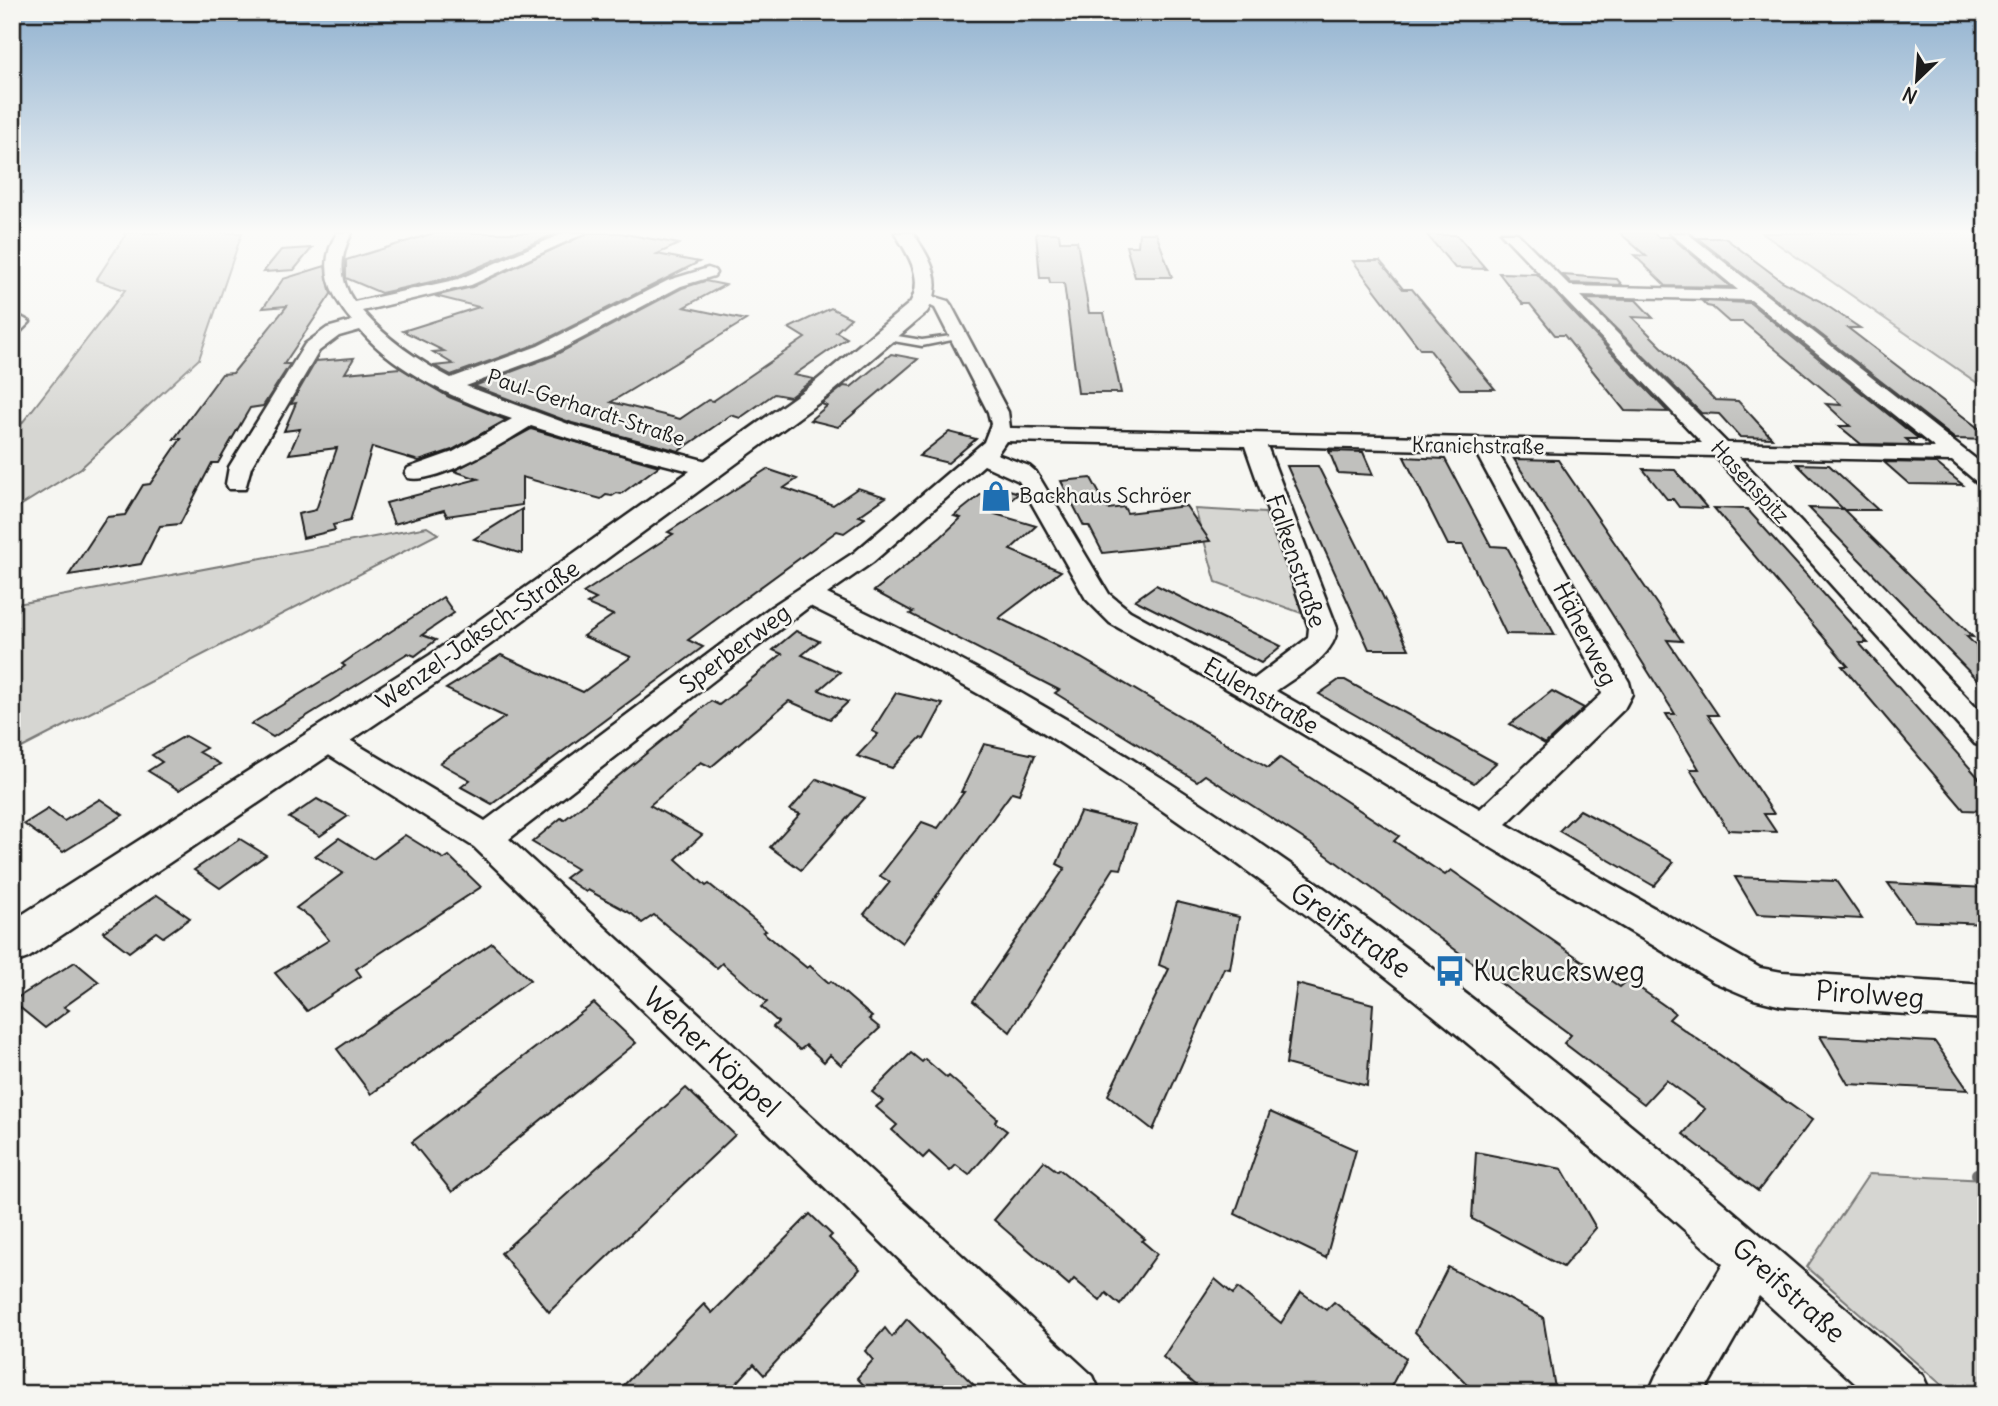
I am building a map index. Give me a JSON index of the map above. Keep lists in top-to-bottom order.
{
  "streets": {
    "street": [
      "Paul-Gerhardt-Straße",
      "Kranichstraße",
      "Hasenspitz",
      "Falkenstraße",
      "Häherweg",
      "Wenzel-Jaksch-Straße",
      "Sperberweg",
      "Eulenstraße",
      "Greifstraße",
      "Pirolweg",
      "Weher Köppel"
    ]
  },
  "crossings": [
    ["Paul-Gerhardt-Straße", "Wenzel-Jaksch-Straße"],
    ["Kranichstraße", "Hasenspitz"],
    ["Kranichstraße", "Falkenstraße"],
    ["Kranichstraße", "Häherweg"],
    ["Kranichstraße", "Sperberweg"],
    ["Kranichstraße", "Eulenstraße"],
    ["Falkenstraße", "Eulenstraße"],
    ["Häherweg", "Eulenstraße"],
    ["Wenzel-Jaksch-Straße", "Weher Köppel"],
    ["Sperberweg", "Eulenstraße"],
    ["Sperberweg", "Greifstraße"],
    ["Sperberweg", "Weher Köppel"],
    ["Eulenstraße", "Pirolweg"]
  ],
  "places": {
    "shop": ["Backhaus Schröer"],
    "bus stop": ["Kuckucksweg"]
  },
  "north": "bottom left"
}
